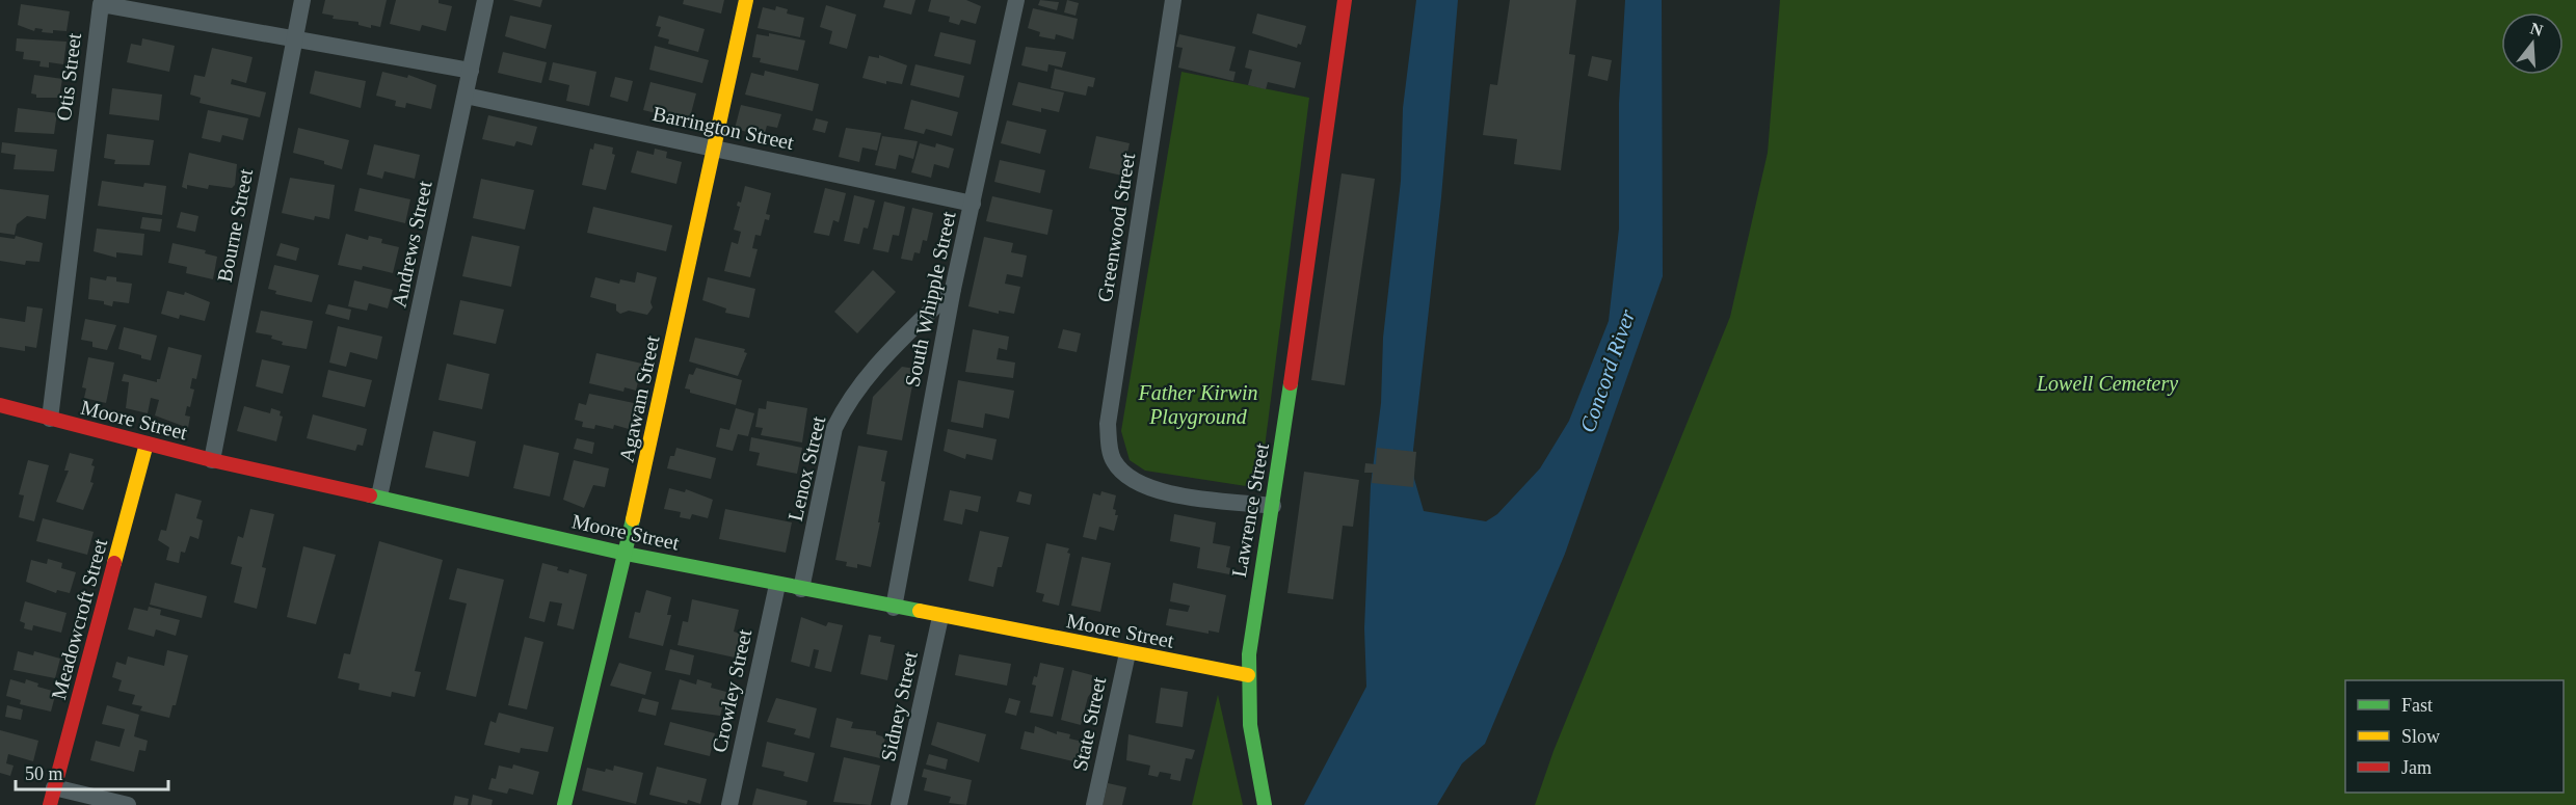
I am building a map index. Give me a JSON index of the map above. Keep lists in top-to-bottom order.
{
  "streets": {
    "street": [
      "Otis Street",
      "Barrington Street",
      "Bourne Street",
      "Greenwood Street",
      "Andrews Street",
      "South Whipple Street",
      "Agawam Street",
      "Moore Street",
      "Lenox Street",
      "Lawrence Street",
      "Meadowcroft Street",
      "Crowley Street",
      "Sidney Street",
      "State Street"
    ]
  },
  "crossings": [
    ["Otis Street", "Bourne Street"],
    ["Otis Street", "Andrews Street"],
    ["Otis Street", "Moore Street"],
    ["Barrington Street", "Andrews Street"],
    ["Barrington Street", "South Whipple Street"],
    ["Barrington Street", "Agawam Street"],
    ["Bourne Street", "Moore Street"],
    ["Greenwood Street", "Lawrence Street"],
    ["Andrews Street", "Moore Street"],
    ["South Whipple Street", "Moore Street"],
    ["South Whipple Street", "Lenox Street"],
    ["Agawam Street", "Moore Street"],
    ["Moore Street", "Lenox Street"],
    ["Moore Street", "Lawrence Street"],
    ["Moore Street", "Meadowcroft Street"],
    ["Moore Street", "Crowley Street"],
    ["Moore Street", "Sidney Street"],
    ["Moore Street", "State Street"]
  ],
  "water": ["Concord River"],
  "parks": ["Lowell Cemetery", "Father Kirwin Playground"],
  "legend": ["Fast", "Slow", "Jam"],
  "scale_bar": "50 m",
  "north": "top"
}
